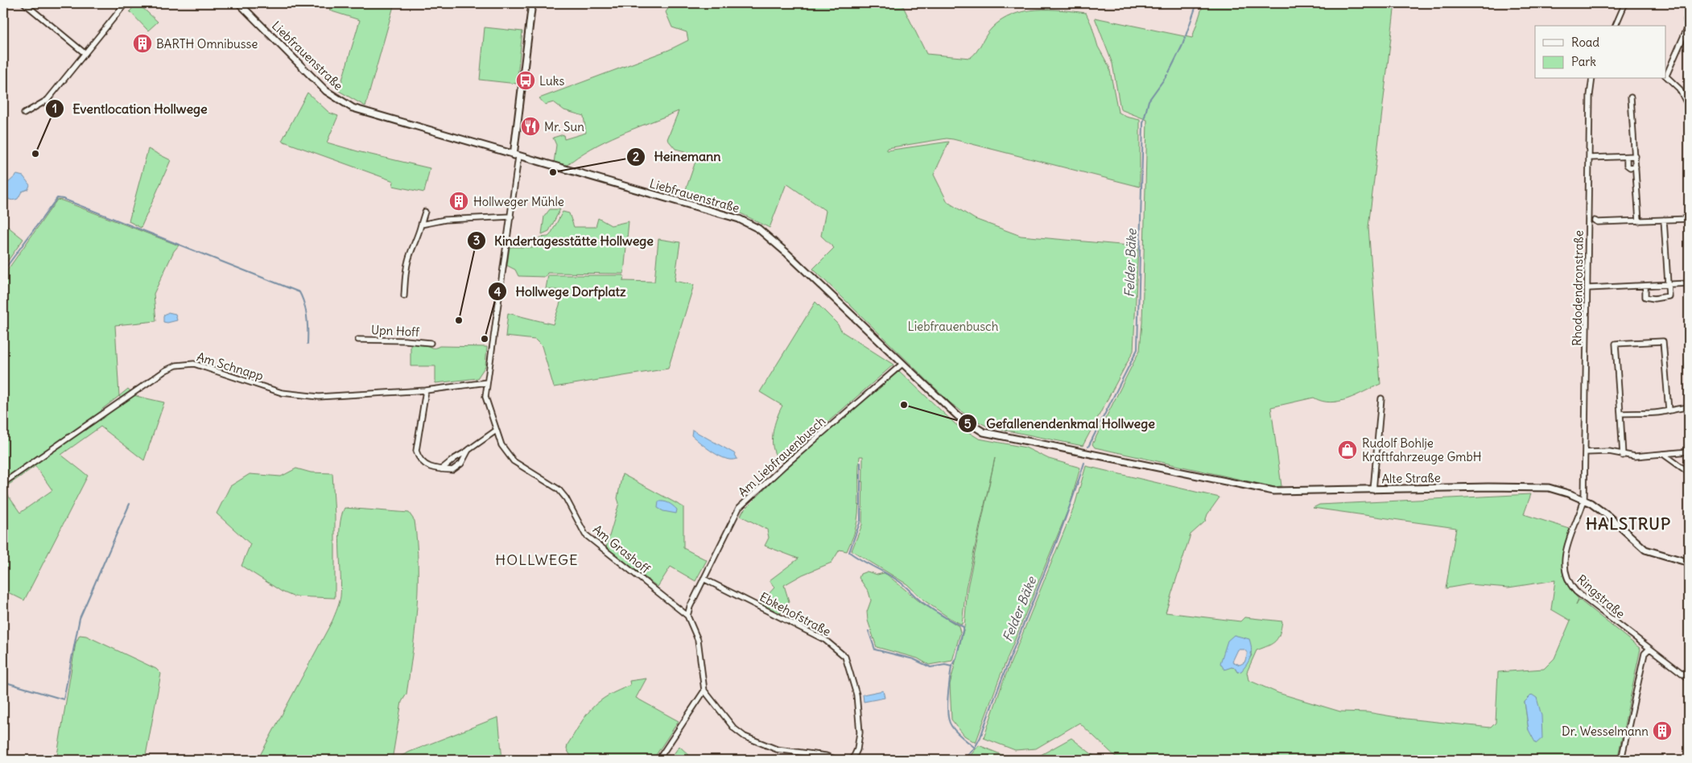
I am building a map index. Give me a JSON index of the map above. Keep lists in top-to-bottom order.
{
  "streets": {
    "street": [
      "Liebfrauenstraße",
      "Rhododendronstraße",
      "Upn Hoff",
      "Am Schnapp",
      "Am Liebfrauenbusch",
      "Alte Straße",
      "Am Grashoff",
      "Ringstraße",
      "Ebkehofstraße"
    ]
  },
  "crossings": [
    ["Liebfrauenstraße", "Am Liebfrauenbusch"],
    ["Liebfrauenstraße", "Alte Straße"],
    ["Liebfrauenstraße", "Am Grashoff"],
    ["Rhododendronstraße", "Alte Straße"],
    ["Rhododendronstraße", "Ringstraße"],
    ["Am Schnapp", "Am Grashoff"],
    ["Am Liebfrauenbusch", "Am Grashoff"],
    ["Am Liebfrauenbusch", "Ebkehofstraße"],
    ["Alte Straße", "Ringstraße"]
  ],
  "districts": ["HALSTRUP", "HOLLWEGE"],
  "water": ["Felder Bäke"],
  "parks": ["Liebfrauenbusch"],
  "places": {
    "building": ["BARTH Omnibusse", "Hollweger Mühle", "Dr. Wesselmann"],
    "bus stop": ["Luks"],
    "restaurant": ["Mr. Sun"],
    "other": [
      "Eventlocation Hollwege",
      "Heinemann",
      "Kindertagesstätte Hollwege",
      "Hollwege Dorfplatz",
      "Gefallenendenkmal Hollwege"
    ],
    "shop": ["Rudolf Bohlje Kraftfahrzeuge GmbH"]
  },
  "legend": ["Road", "Park"]
}
